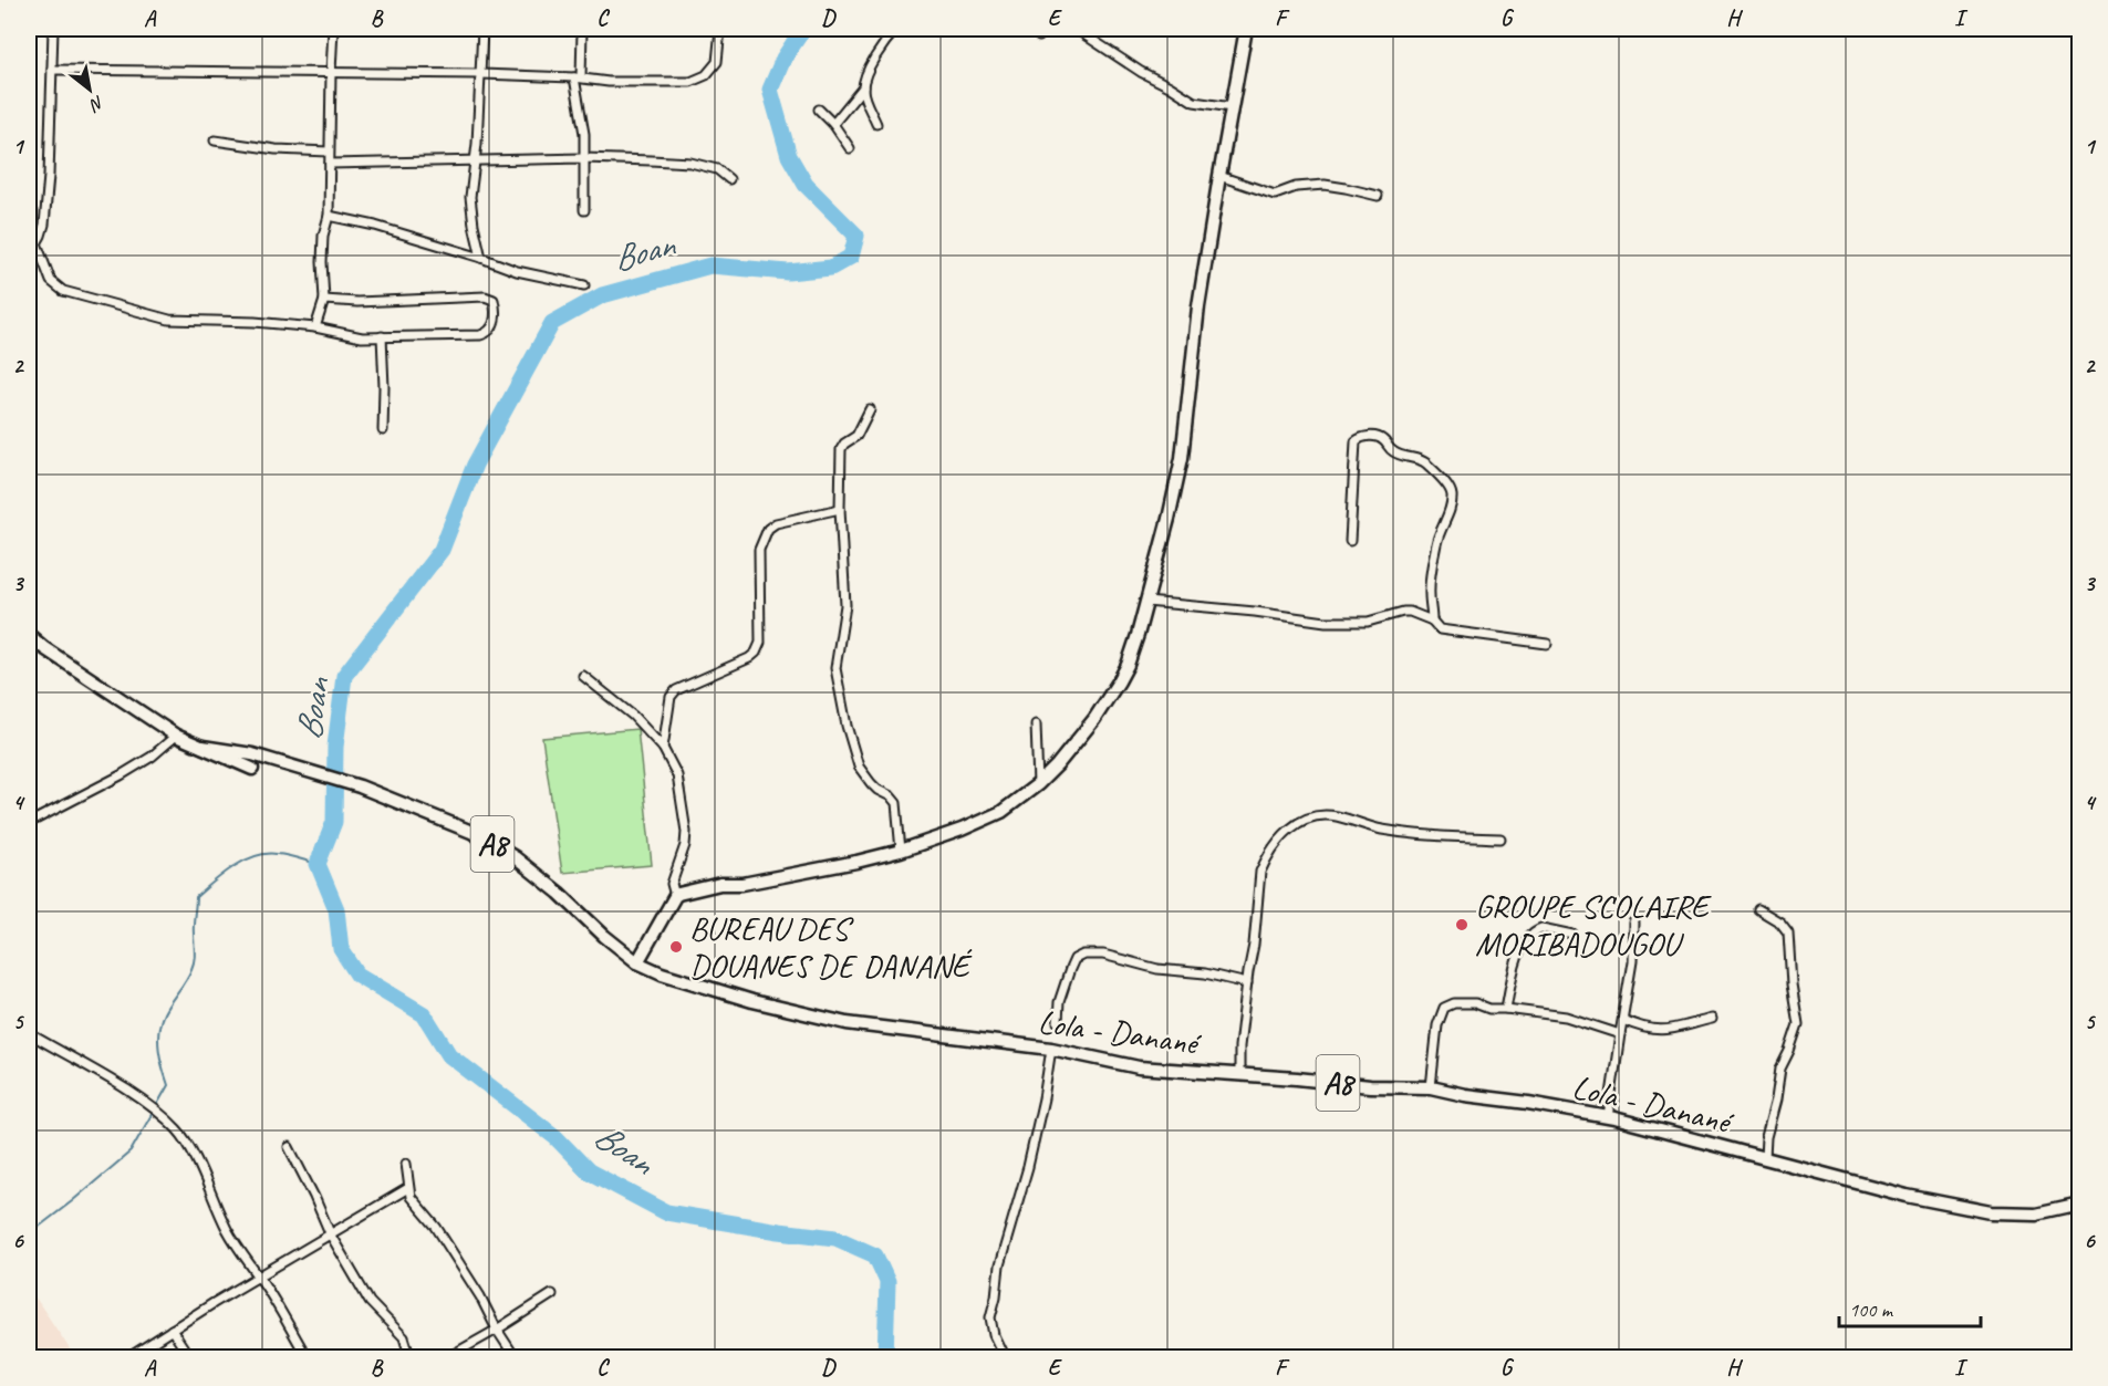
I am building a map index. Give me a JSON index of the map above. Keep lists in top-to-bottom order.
{
  "streets": {
    "main road": ["A8", "Lola - Danané"]
  },
  "water": ["Boan"],
  "places": ["GROUPE SCOLAIRE MORIBADOUGOU", "BUREAU DES DOUANES DE DANANÉ"],
  "scale_bar": "100 m",
  "north": "bottom right",
  "grid": {
    "columns": [
      "A",
      "B",
      "C",
      "D",
      "E",
      "F",
      "G",
      "H",
      "I"
    ],
    "rows": [
      "1",
      "2",
      "3",
      "4",
      "5",
      "6"
    ]
  }
}
